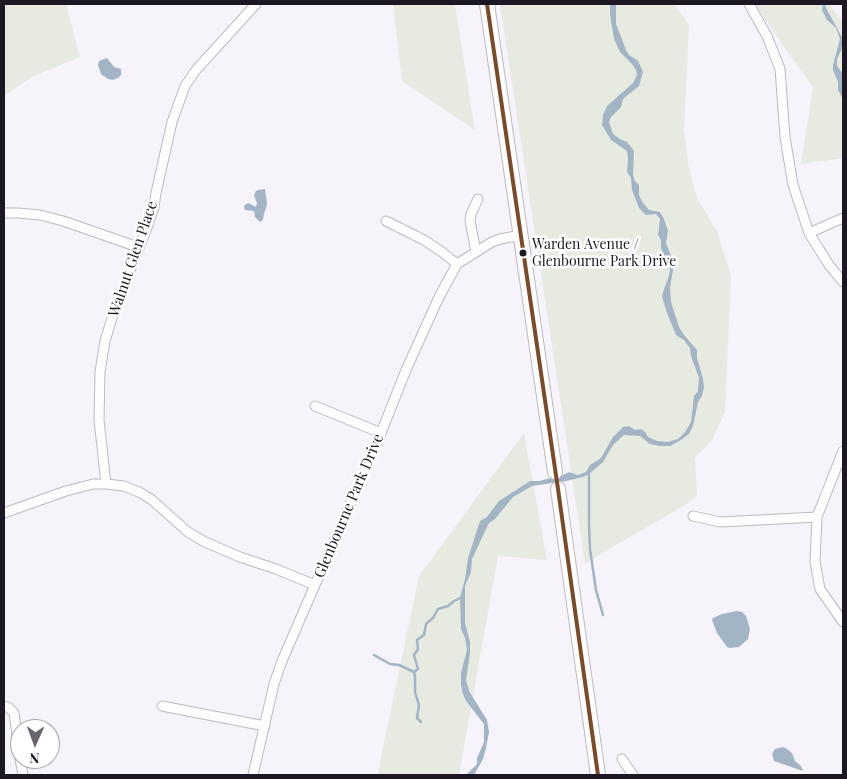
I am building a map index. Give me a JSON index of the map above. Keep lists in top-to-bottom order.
{
  "streets": {
    "street": ["Walnut Glen Place", "Glenbourne Park Drive"]
  },
  "places": ["Warden Avenue / Glenbourne Park Drive"],
  "north": "bottom"
}
